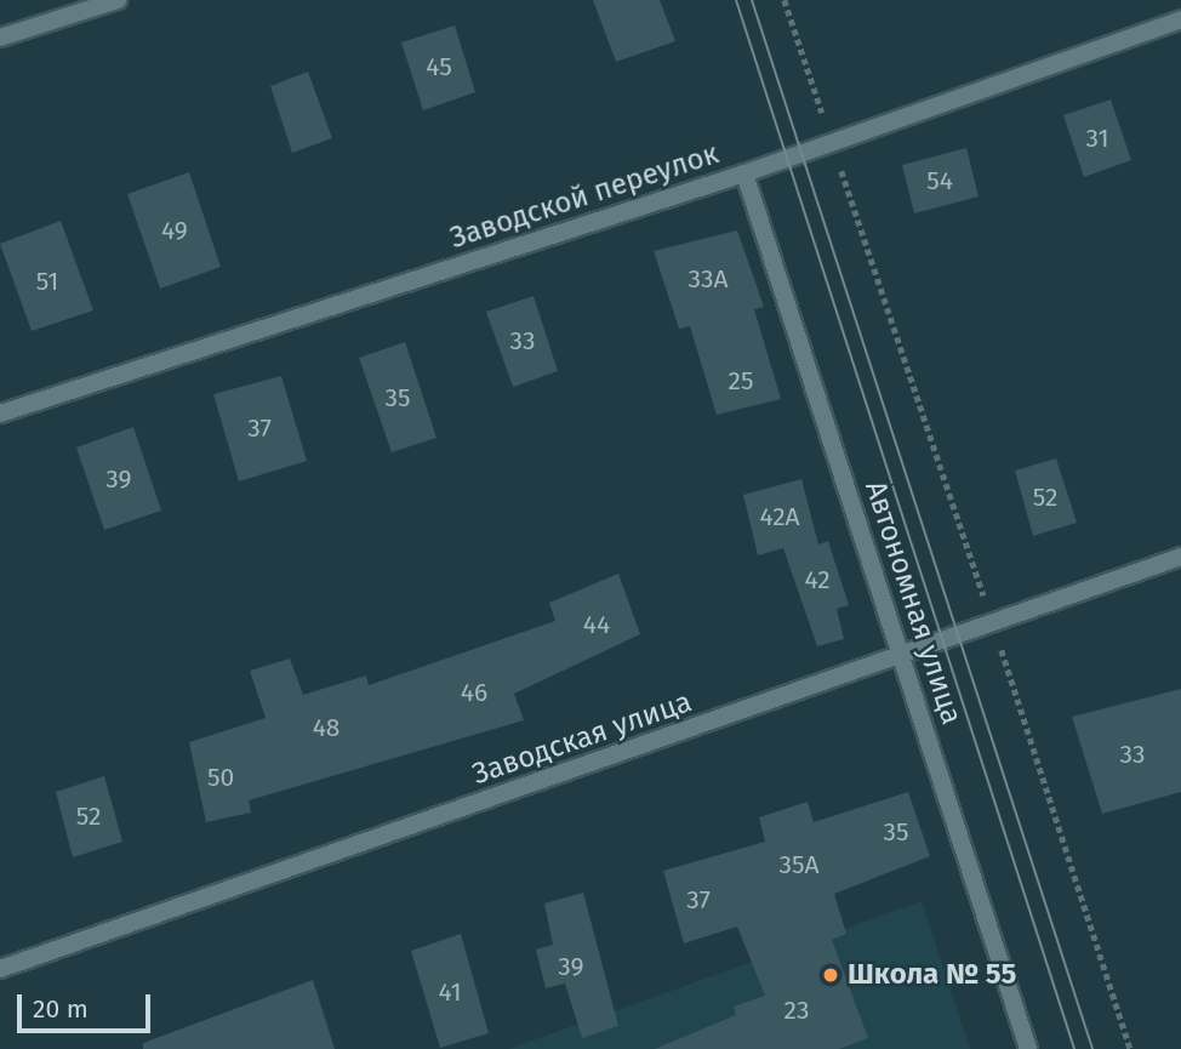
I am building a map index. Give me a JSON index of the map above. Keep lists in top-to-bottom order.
{
  "streets": {
    "street": ["Заводской переулок", "Автономная улица", "Заводская улица"]
  },
  "crossings": [
    ["Заводской переулок", "Автономная улица"],
    ["Автономная улица", "Заводская улица"]
  ],
  "places": ["Школа № 55"],
  "house_numbers": [
    "45",
    "31",
    "54",
    "49",
    "33А",
    "51",
    "33",
    "25",
    "35",
    "37",
    "39",
    "52",
    "42А",
    "42",
    "44",
    "46",
    "48",
    "33",
    "50",
    "52",
    "35",
    "35А",
    "37",
    "39",
    "41",
    "23"
  ],
  "scale_bar": "20 m"
}
